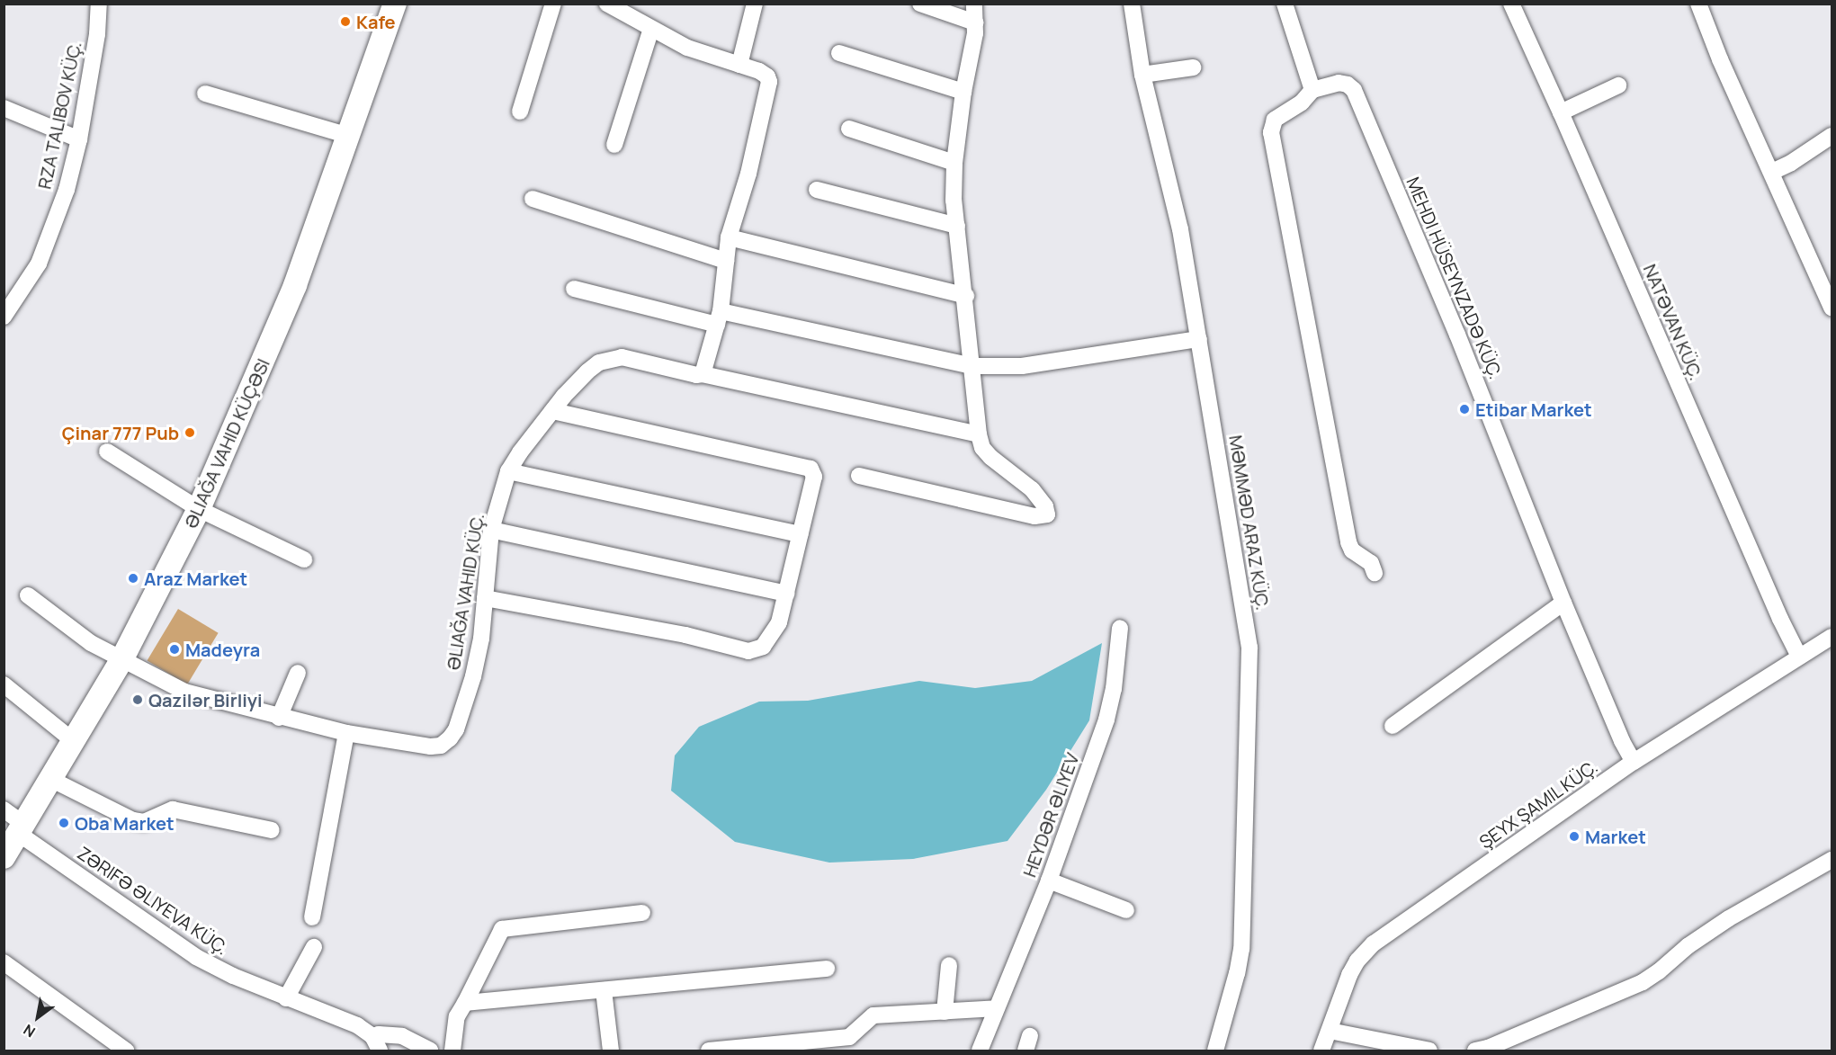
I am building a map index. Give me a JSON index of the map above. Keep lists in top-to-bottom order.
{
  "streets": {
    "main road": ["ƏLIAĞA VAHID KÜÇƏSI"],
    "street": [
      "MEHDI HÜSEYNZADƏ KÜÇ.",
      "NATƏVAN KÜÇ.",
      "MƏMMƏD ARAZ KÜÇ.",
      "ƏLIAĞA VAHID KÜÇ.",
      "ŞEYX ŞAMIL KÜÇ.",
      "HEYDƏR ƏLIYEV",
      "ZƏRIFƏ ƏLIYEVA KÜÇ."
    ]
  },
  "crossings": [
    ["MEHDI HÜSEYNZADƏ KÜÇ.", "ŞEYX ŞAMIL KÜÇ."],
    ["NATƏVAN KÜÇ.", "ŞEYX ŞAMIL KÜÇ."],
    ["ƏLIAĞA VAHID KÜÇƏSI", "ƏLIAĞA VAHID KÜÇ."],
    ["ƏLIAĞA VAHID KÜÇƏSI", "ZƏRIFƏ ƏLIYEVA KÜÇ."]
  ],
  "places": [
    "Kafe",
    "Etibar Market",
    "Çinar 777 Pub",
    "Araz Market",
    "Madeyra",
    "Qazilər Birliyi",
    "Oba Market",
    "Market"
  ],
  "north": "bottom left"
}
